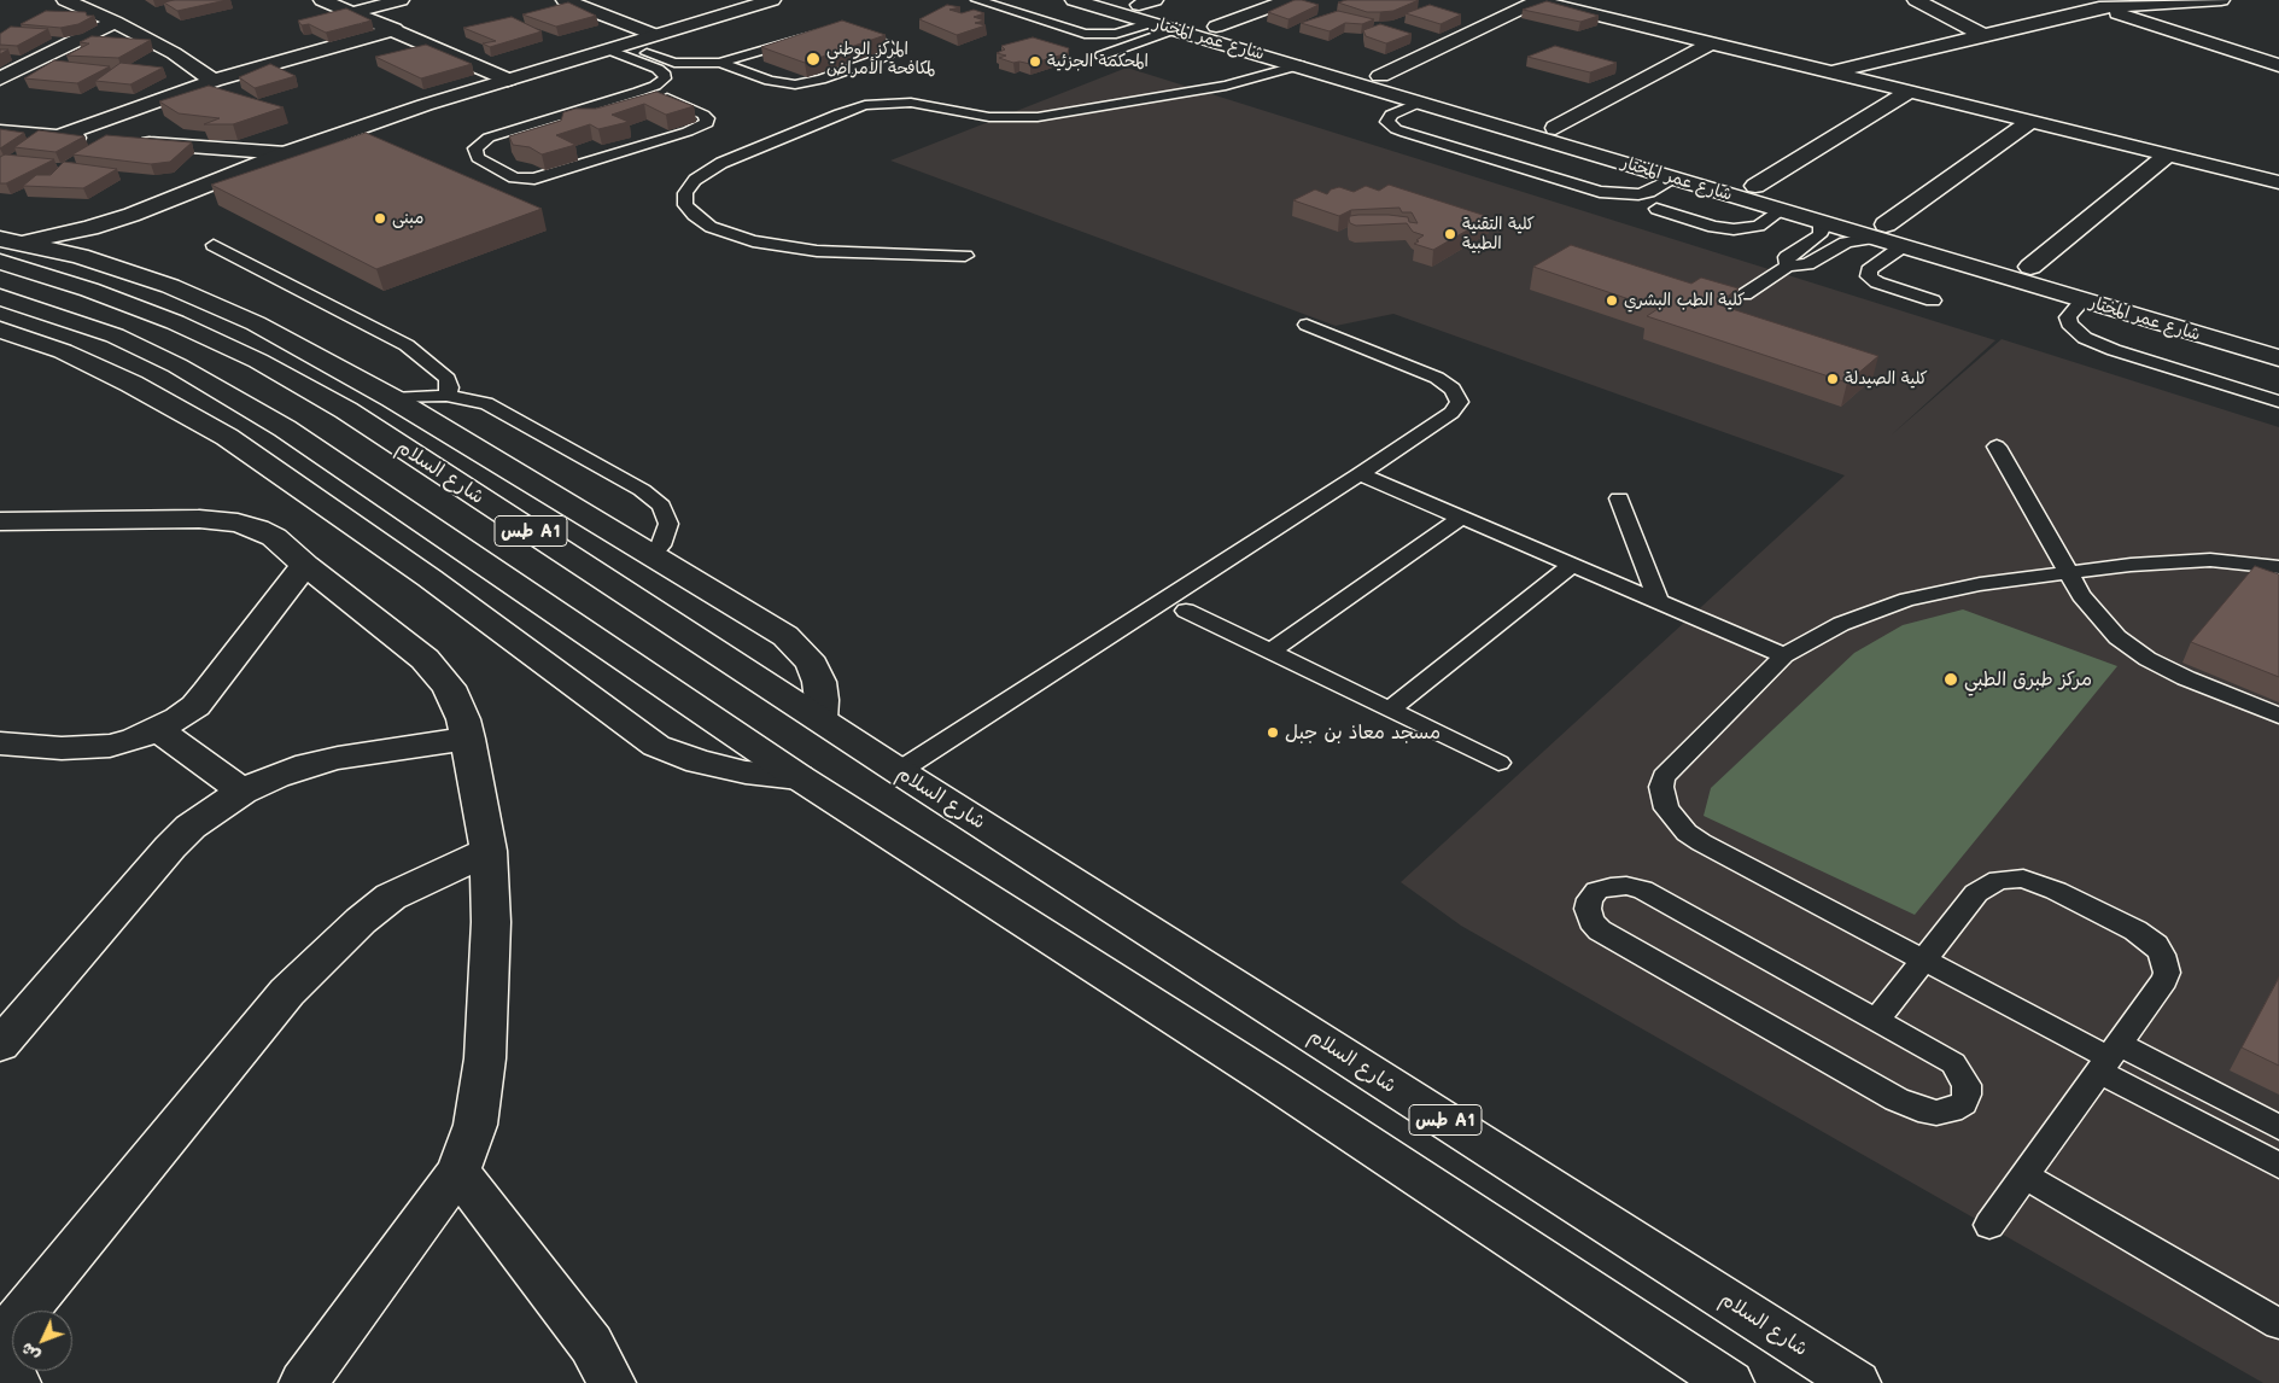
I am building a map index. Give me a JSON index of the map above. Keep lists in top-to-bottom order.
{
  "streets": {
    "main road": ["شارع عمر المختار", "شارع السلام", "طس A1"]
  },
  "places": [
    "المركز الوطني لمكافحة الأمراض",
    "المحكمة الجزئية",
    "مبنى",
    "كلية التقنية الطبية",
    "كلية الطب البشري",
    "كلية الصيدلة",
    "مركز طبرق الطبي",
    "مسجد معاذ بن جبل"
  ],
  "north": "bottom left"
}
